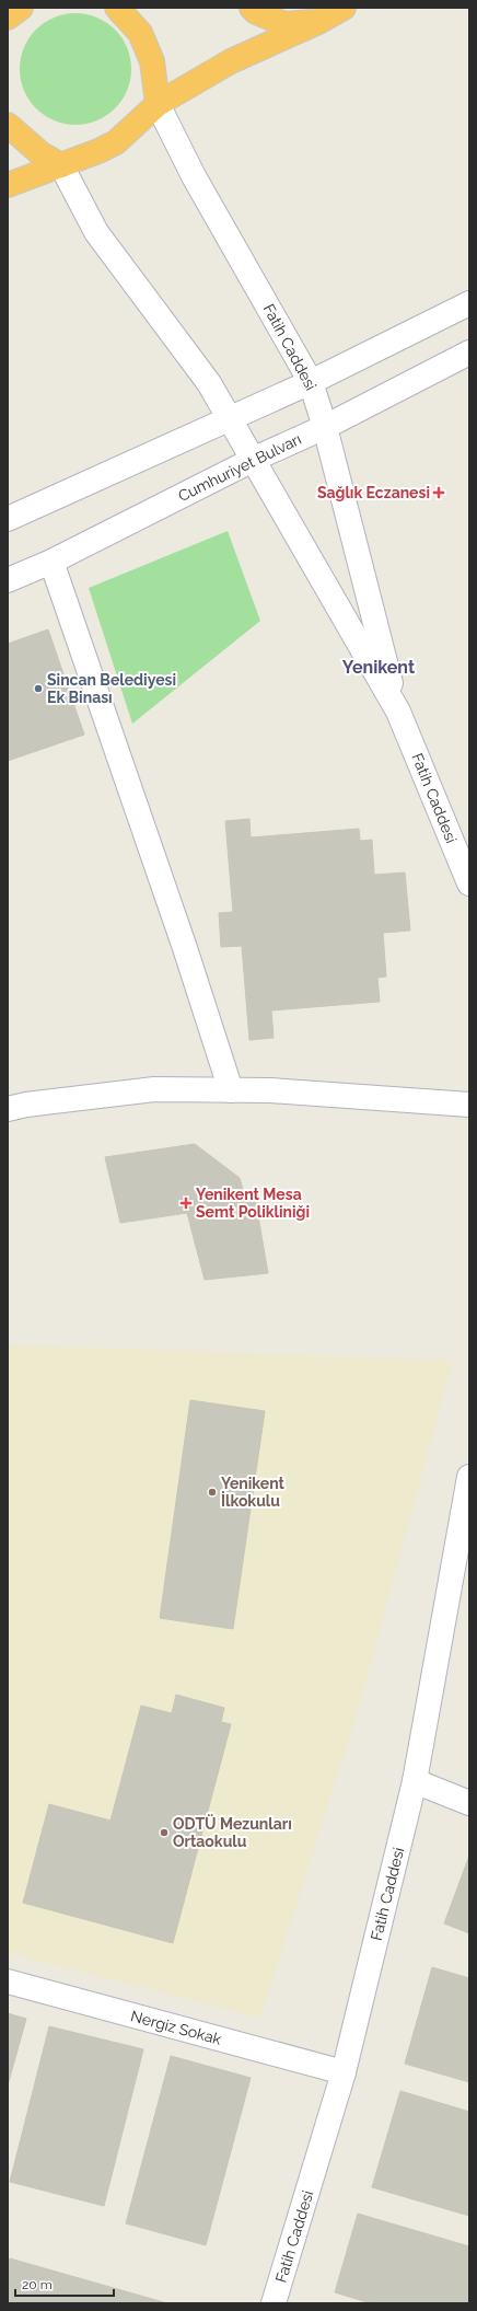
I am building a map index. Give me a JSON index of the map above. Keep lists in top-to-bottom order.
{
  "streets": {
    "street": ["Fatih Caddesi", "Cumhuriyet Bulvarı", "Nergiz Sokak"]
  },
  "crossings": [
    ["Fatih Caddesi", "Cumhuriyet Bulvarı"],
    ["Fatih Caddesi", "Nergiz Sokak"]
  ],
  "districts": ["Yenikent"],
  "places": {
    "health": ["Sağlık Eczanesi", "Yenikent Mesa Semt Polikliniği"],
    "other": ["Sincan Belediyesi Ek Binası", "Yenikent İlkokulu", "ODTÜ Mezunları Ortaokulu"]
  },
  "scale_bar": "20 m"
}
